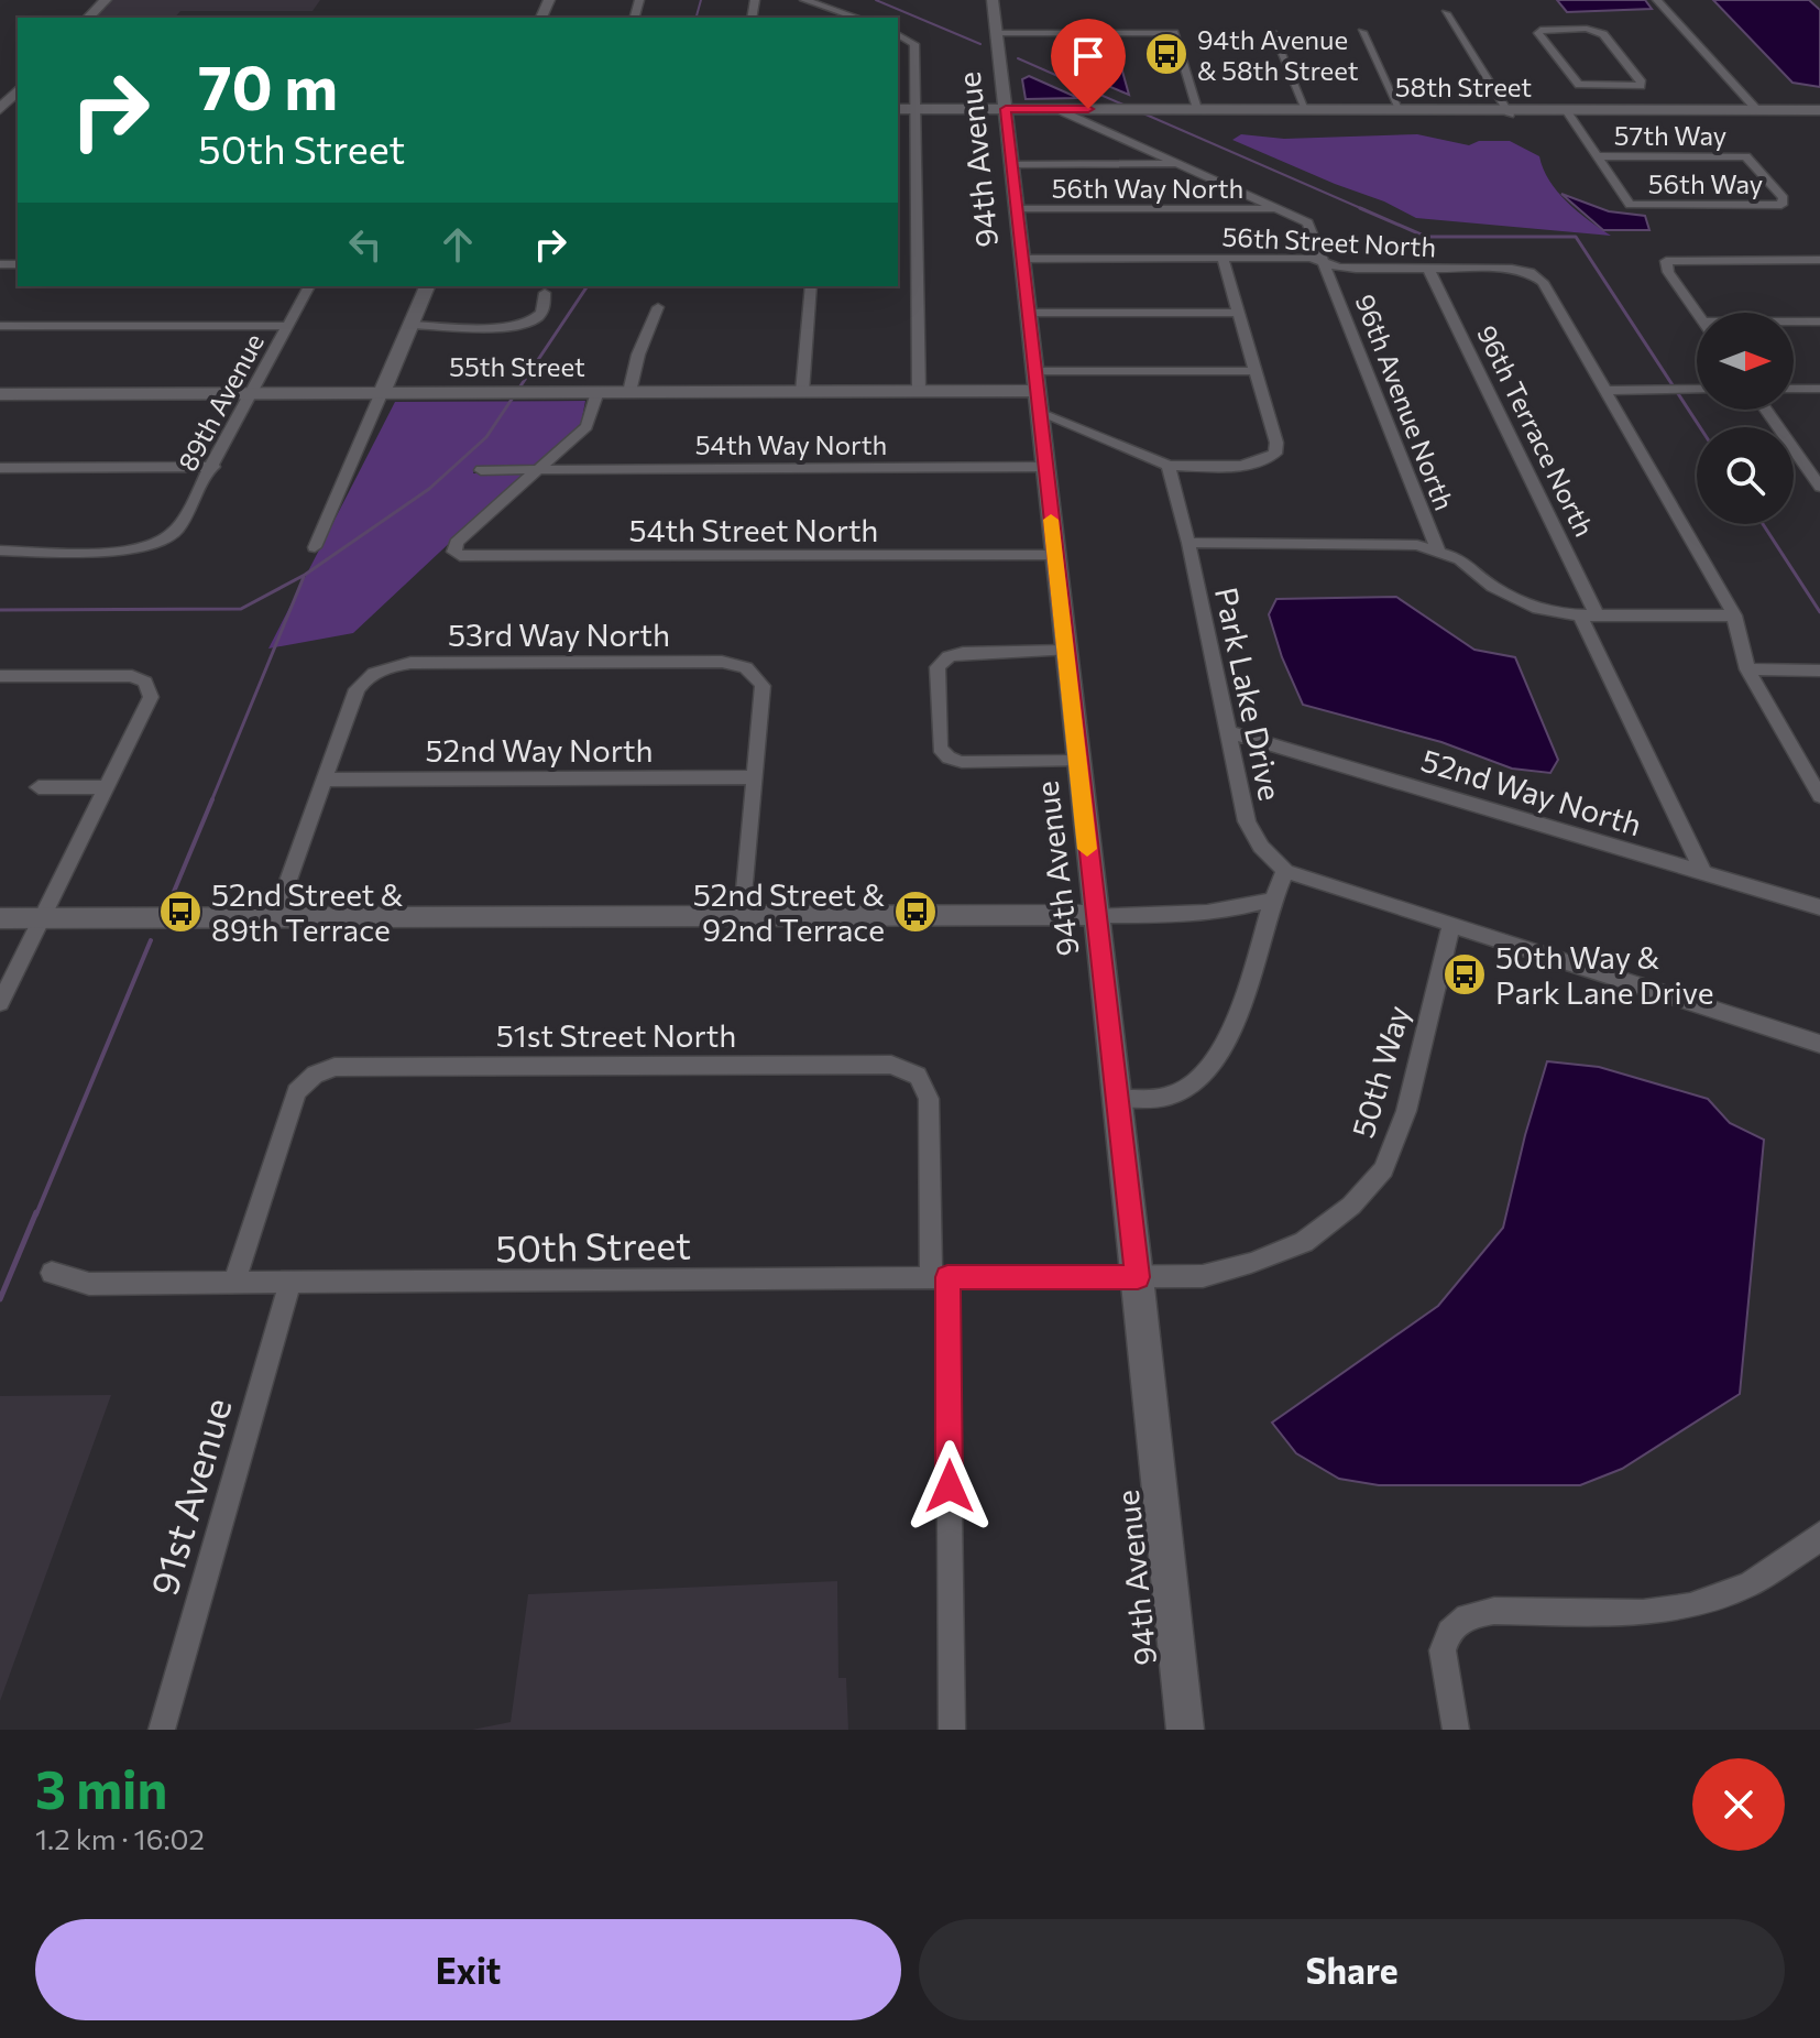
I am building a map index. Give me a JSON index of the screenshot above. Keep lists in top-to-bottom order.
{
  "streets": {
    "street": [
      "58th Street",
      "57th Way",
      "94th Avenue",
      "56th Way",
      "56th Way North",
      "56th Street North",
      "55th Street",
      "89th Avenue",
      "96th Avenue North",
      "96th Terrace North",
      "54th Way North",
      "54th Street North",
      "53rd Way North",
      "Park Lake Drive",
      "52nd Way North",
      "51st Street North",
      "50th Way",
      "50th Street",
      "91st Avenue"
    ]
  },
  "crossings": [
    ["58th Street", "94th Avenue"],
    ["57th Way", "56th Way"],
    ["94th Avenue", "56th Way North"],
    ["94th Avenue", "56th Street North"],
    ["94th Avenue", "55th Street"],
    ["94th Avenue", "54th Way North"],
    ["94th Avenue", "54th Street North"],
    ["94th Avenue", "50th Way"],
    ["94th Avenue", "50th Street"],
    ["56th Way North", "96th Avenue North"],
    ["56th Street North", "96th Avenue North"],
    ["56th Street North", "96th Terrace North"],
    ["55th Street", "89th Avenue"],
    ["96th Terrace North", "52nd Way North"],
    ["54th Way North", "54th Street North"],
    ["53rd Way North", "52nd Way North"],
    ["Park Lake Drive", "52nd Way North"],
    ["51st Street North", "50th Street"],
    ["50th Way", "50th Street"],
    ["50th Street", "91st Avenue"]
  ],
  "places": {
    "bus stop": [
      "94th Avenue & 58th Street",
      "52nd Street & 89th Terrace",
      "52nd Street & 92nd Terrace",
      "50th Way & Park Lane Drive"
    ]
  },
  "north": "right",
  "page": {
    "turn": ["70 m", "50th Street"],
    "heading": ["3 min", "1.2 km · 16:02"],
    "buttons": ["Exit", "Share"]
  }
}
